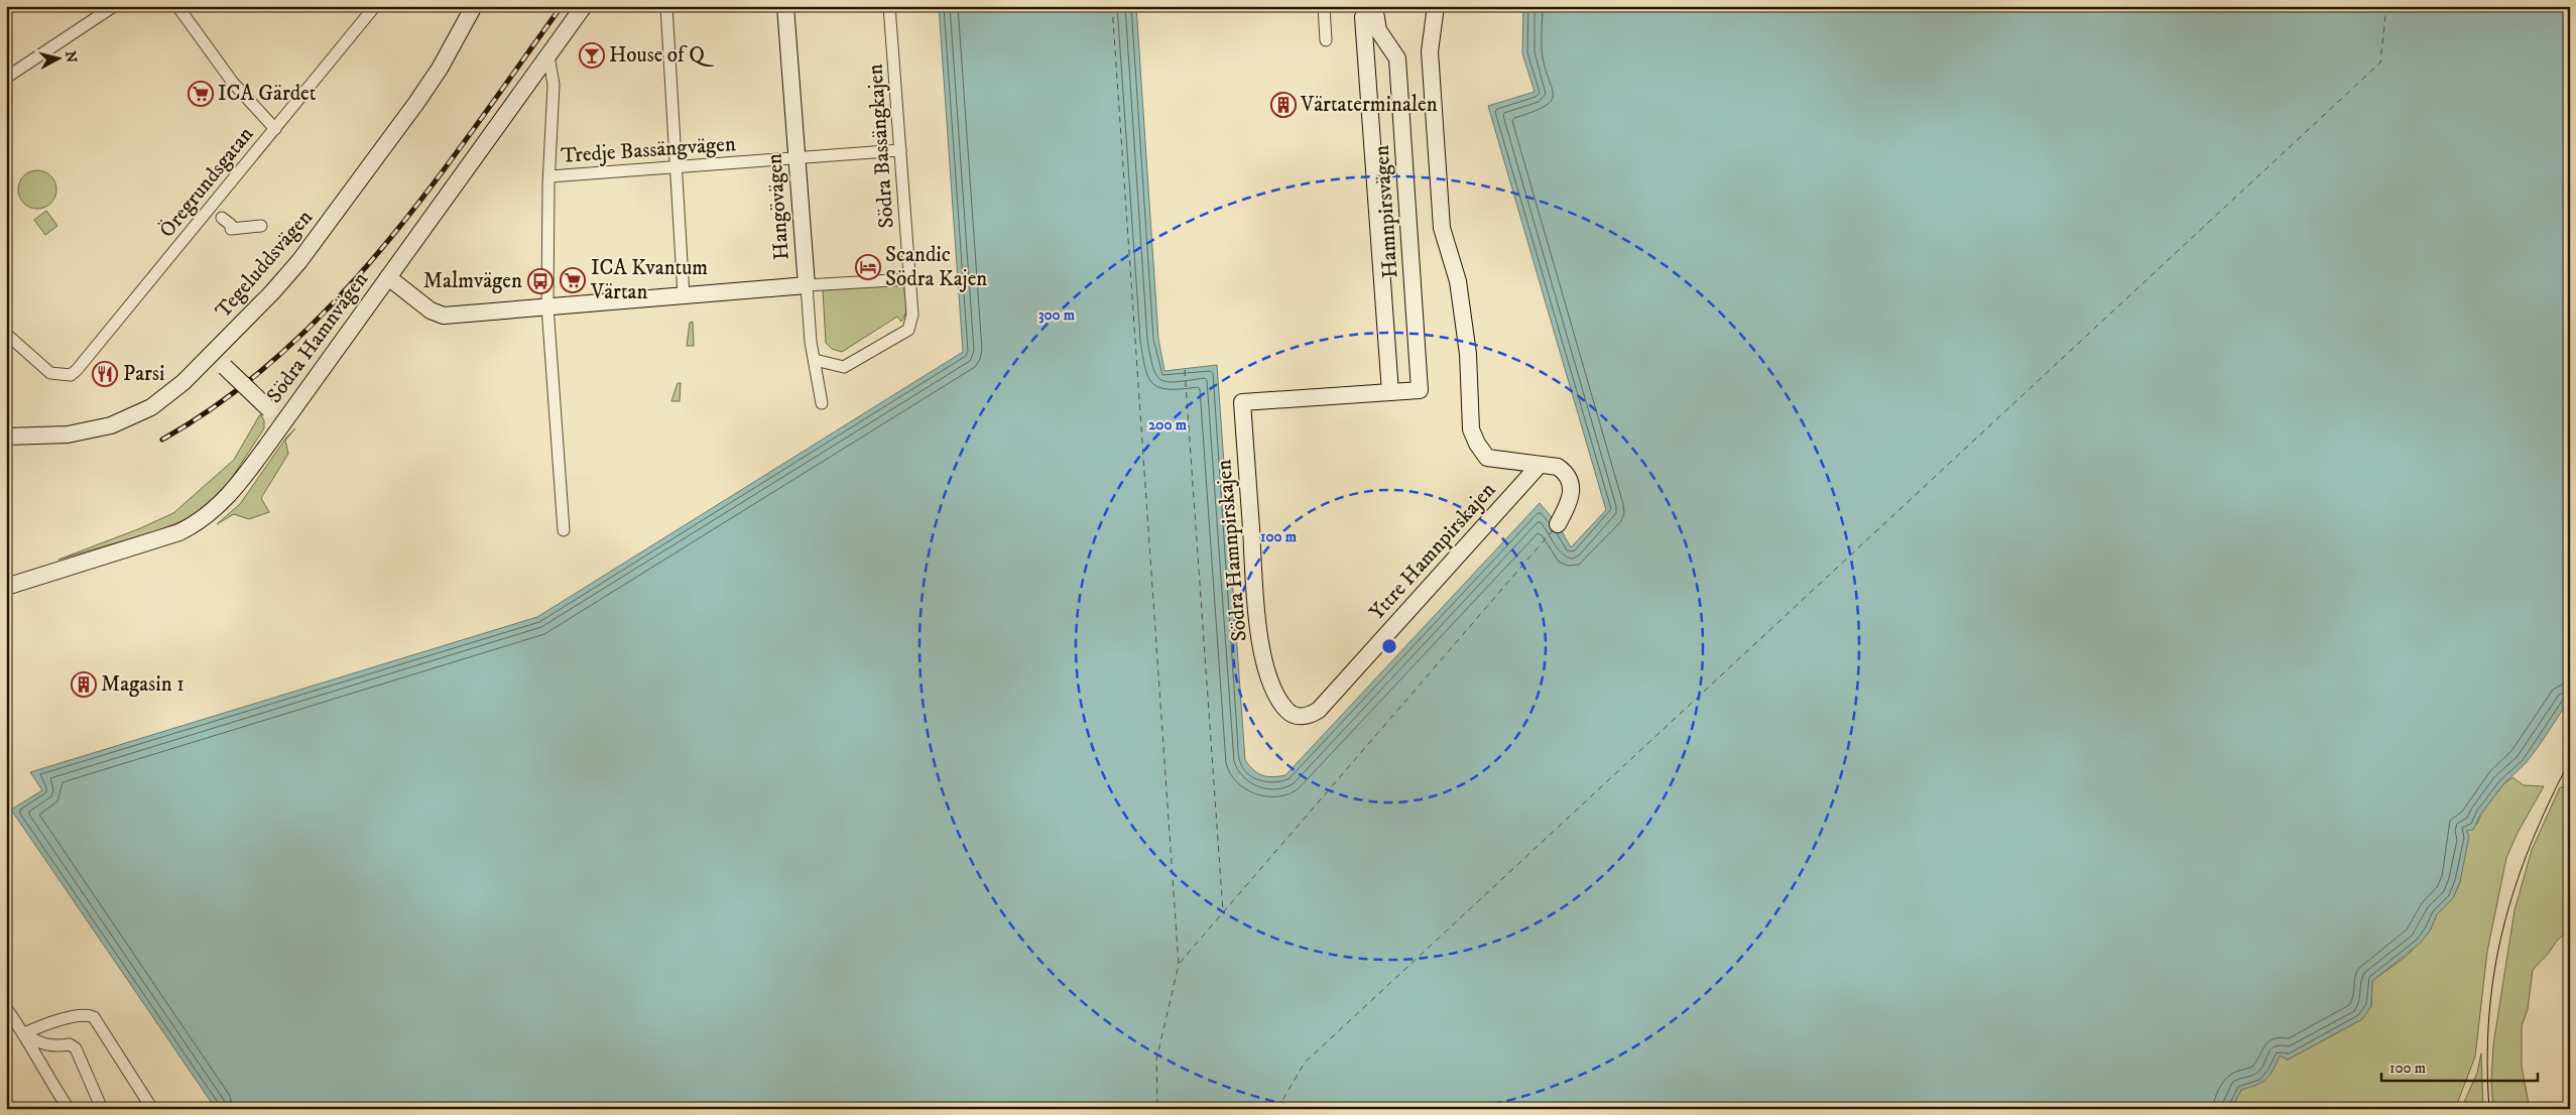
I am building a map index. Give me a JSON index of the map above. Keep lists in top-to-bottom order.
{
  "streets": {
    "main road": [
      "Hangövägen",
      "Hamnpirsvägen",
      "Tegeluddsvägen",
      "Södra Hamnvägen",
      "Södra Hamnpirskajen",
      "Yttre Hamnpirskajen"
    ],
    "street": ["Södra Bassängkajen", "Tredje Bassängvägen", "Öregrundsgatan"]
  },
  "crossings": [
    ["Södra Bassängkajen", "Tredje Bassängvägen"],
    ["Södra Bassängkajen", "Hangövägen"],
    ["Tredje Bassängvägen", "Hangövägen"],
    ["Hamnpirsvägen", "Södra Hamnpirskajen"],
    ["Södra Hamnpirskajen", "Yttre Hamnpirskajen"]
  ],
  "places": {
    "bar": ["House of Q"],
    "supermarket": ["ICA Gärdet", "ICA Kvantum Värtan"],
    "building": ["Värtaterminalen", "Magasin 1"],
    "hotel": ["Scandic Södra Kajen"],
    "bus stop": ["Malmvägen"],
    "restaurant": ["Parsi"]
  },
  "scale_bar": "100 m",
  "north": "right",
  "rings": ["300 m", "200 m", "100 m"]
}
